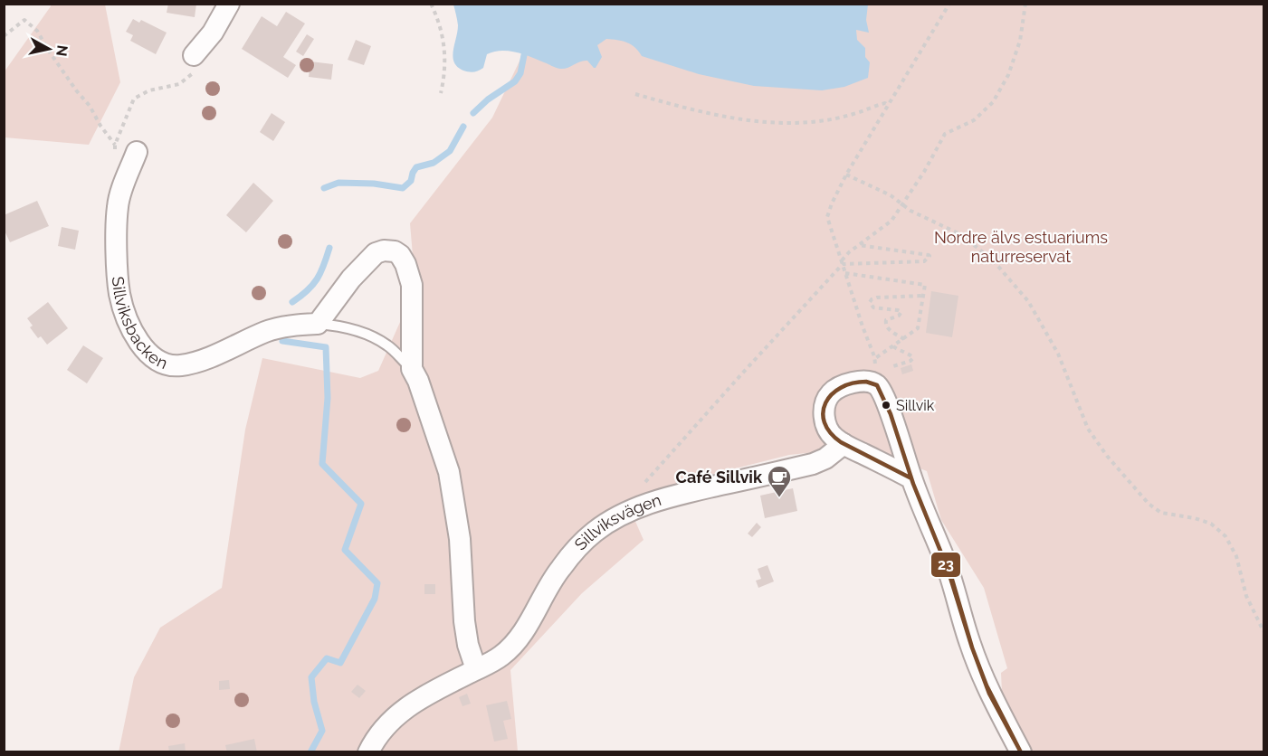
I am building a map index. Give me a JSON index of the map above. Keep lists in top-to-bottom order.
{
  "streets": {
    "street": ["Sillviksbacken", "Sillviksvägen"]
  },
  "crossings": [
    ["Sillviksbacken", "Sillviksvägen"]
  ],
  "parks": ["Nordre älvs estuariums naturreservat"],
  "places": {
    "other": ["Sillvik"],
    "cafe": ["Café Sillvik"]
  },
  "lines": ["transit line 23"],
  "north": "right"
}
